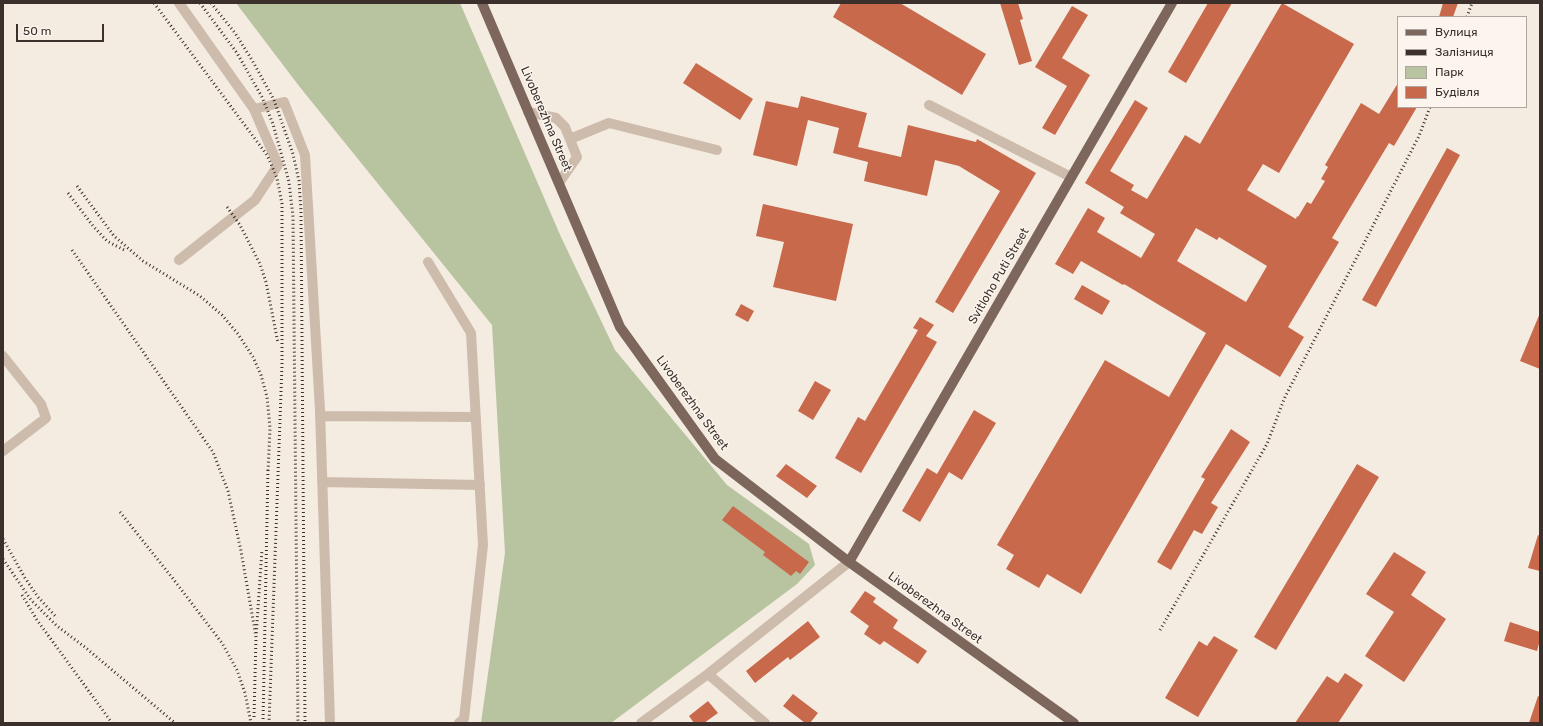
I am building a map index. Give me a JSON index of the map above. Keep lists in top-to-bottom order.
{
  "streets": {
    "main road": ["Livoberezhna Street", "Svitloho Puti Street"]
  },
  "crossings": [
    ["Livoberezhna Street", "Svitloho Puti Street"]
  ],
  "legend": [
    "Вулиця",
    "Залізниця",
    "Парк",
    "Будівля"
  ],
  "scale_bar": "50 m"
}
